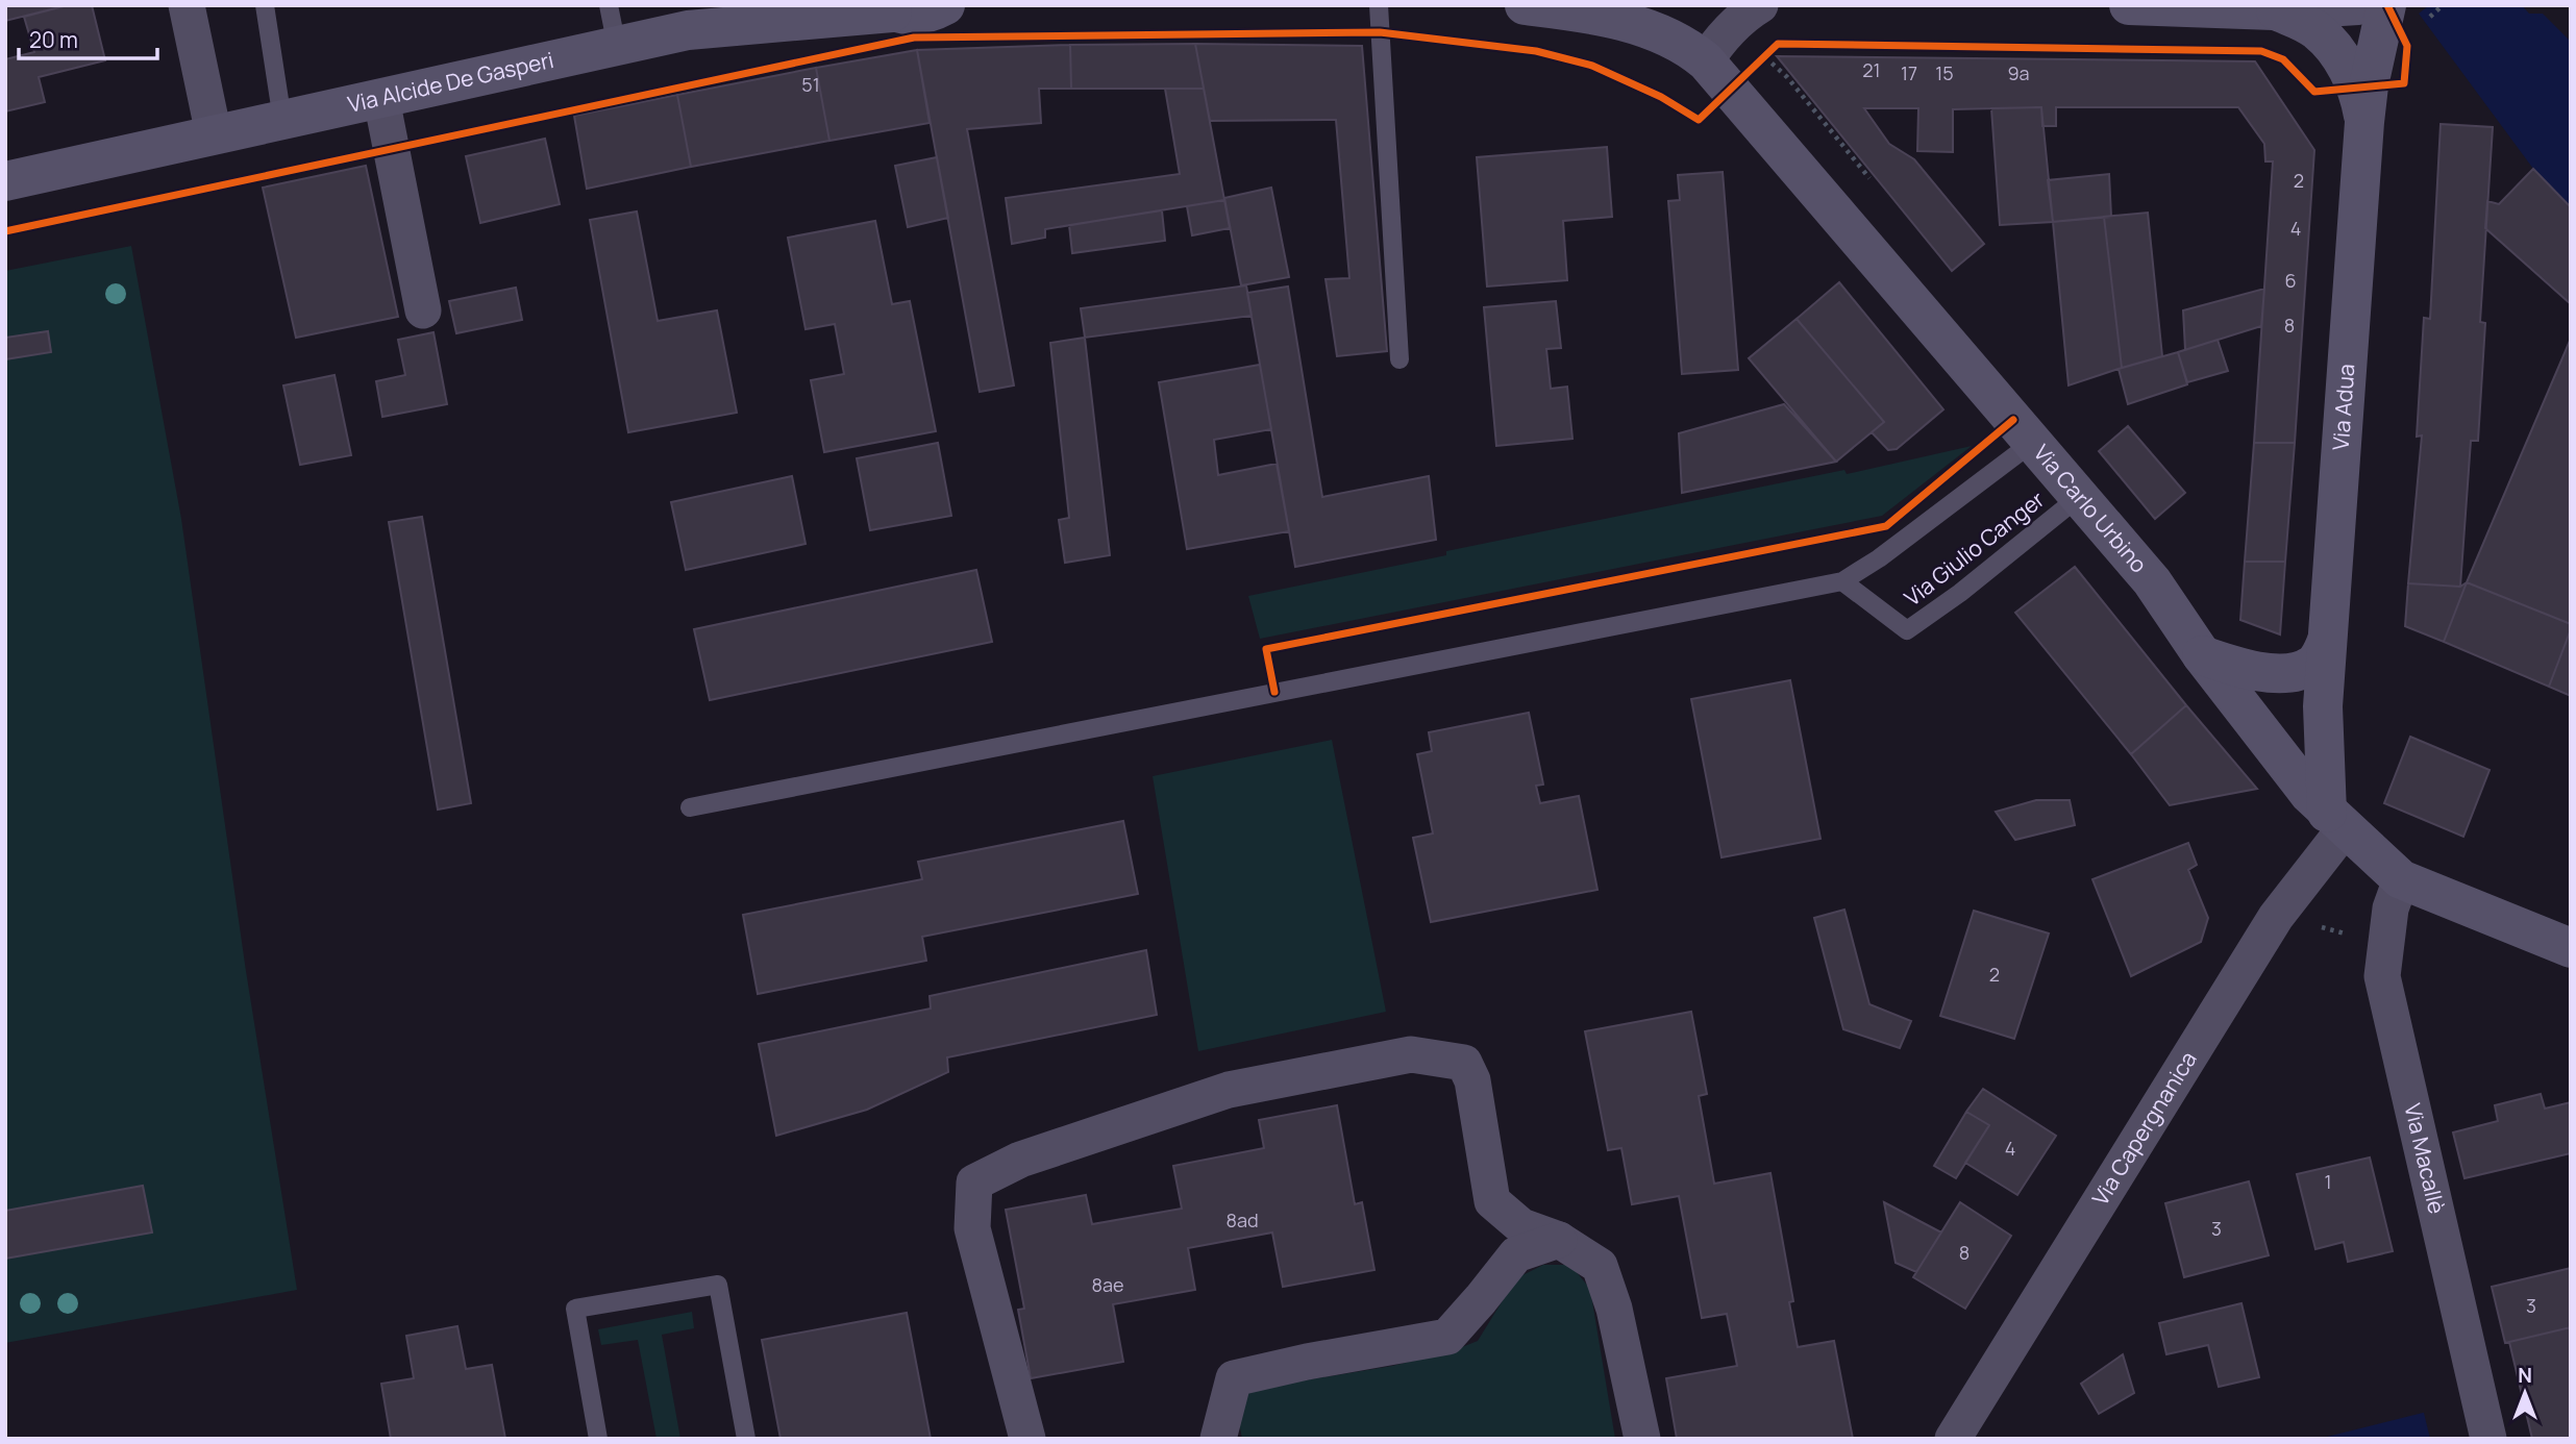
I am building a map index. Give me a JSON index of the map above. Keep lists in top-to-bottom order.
{
  "streets": {
    "street": [
      "Via Alcide De Gasperi",
      "Via Adua",
      "Via Carlo Urbino",
      "Via Capergnanica",
      "Via Macallè"
    ],
    "lane": ["Via Giulio Canger"]
  },
  "crossings": [
    ["Via Adua", "Via Carlo Urbino"],
    ["Via Adua", "Via Capergnanica"],
    ["Via Carlo Urbino", "Via Giulio Canger"],
    ["Via Carlo Urbino", "Via Capergnanica"],
    ["Via Carlo Urbino", "Via Macallè"]
  ],
  "house_numbers": [
    "21",
    "17",
    "15",
    "9a",
    "51",
    "2",
    "4",
    "6",
    "8",
    "2",
    "4",
    "1",
    "8ad",
    "3",
    "8",
    "8ae",
    "3"
  ],
  "scale_bar": "20 m",
  "north": "top"
}
